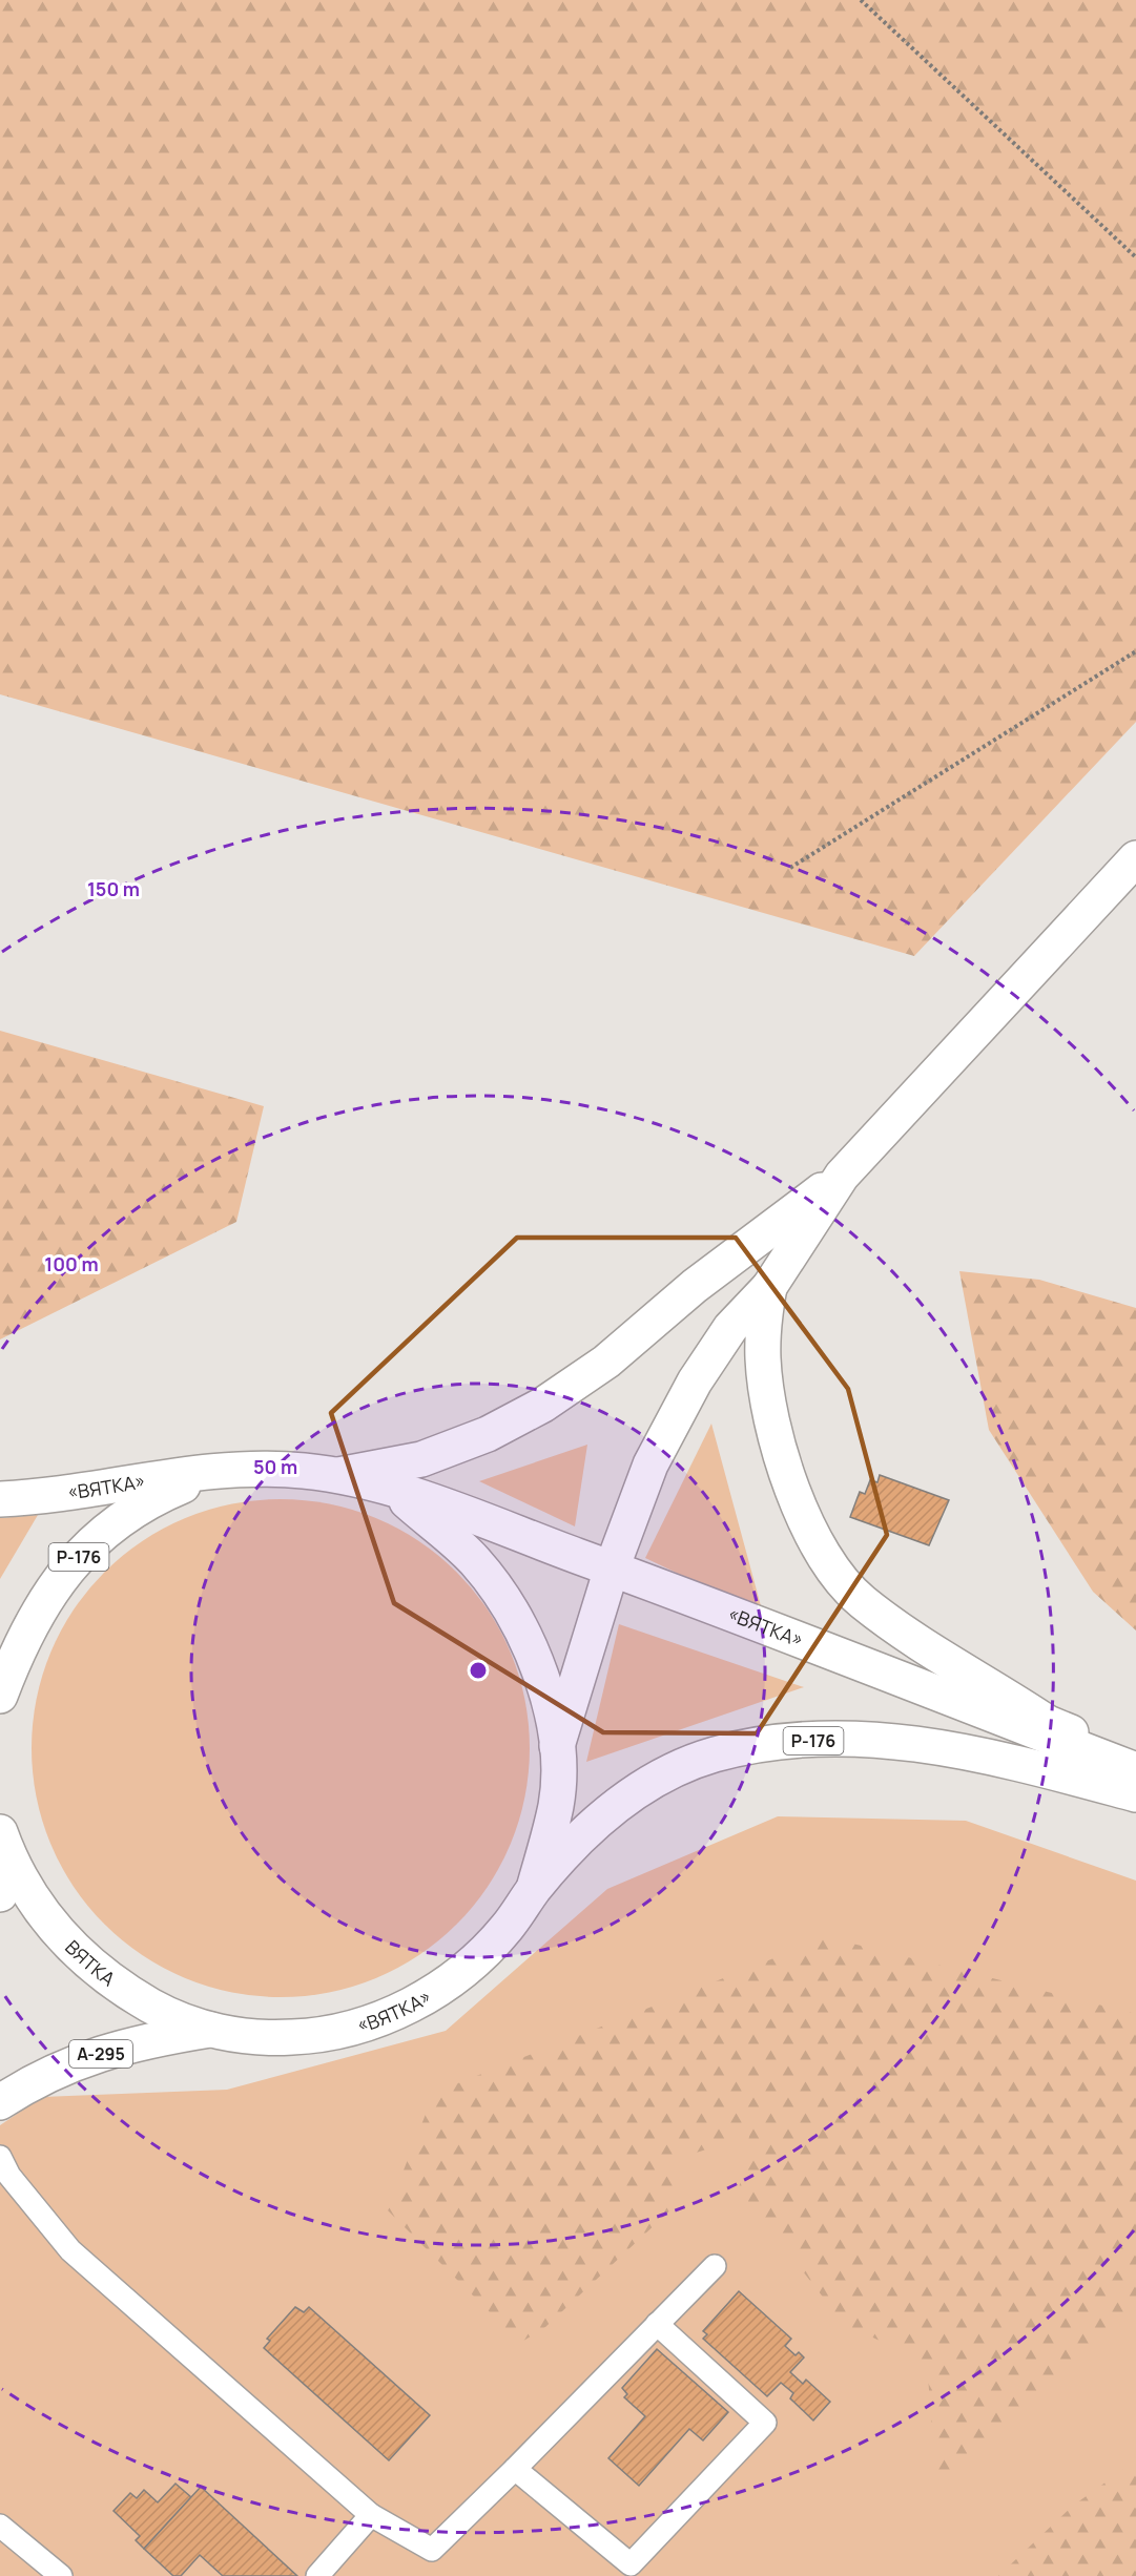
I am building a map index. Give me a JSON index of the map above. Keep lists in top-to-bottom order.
{
  "streets": {
    "main road": [
      "«ВЯТКА»",
      "Р-176",
      "ВЯТКА",
      "А-295"
    ]
  },
  "crossings": [
    ["«ВЯТКА»", "ВЯТКА"],
    ["«ВЯТКА»", "А-295"],
    ["ВЯТКА", "А-295"]
  ],
  "rings": ["150 m", "100 m", "50 m"]
}
